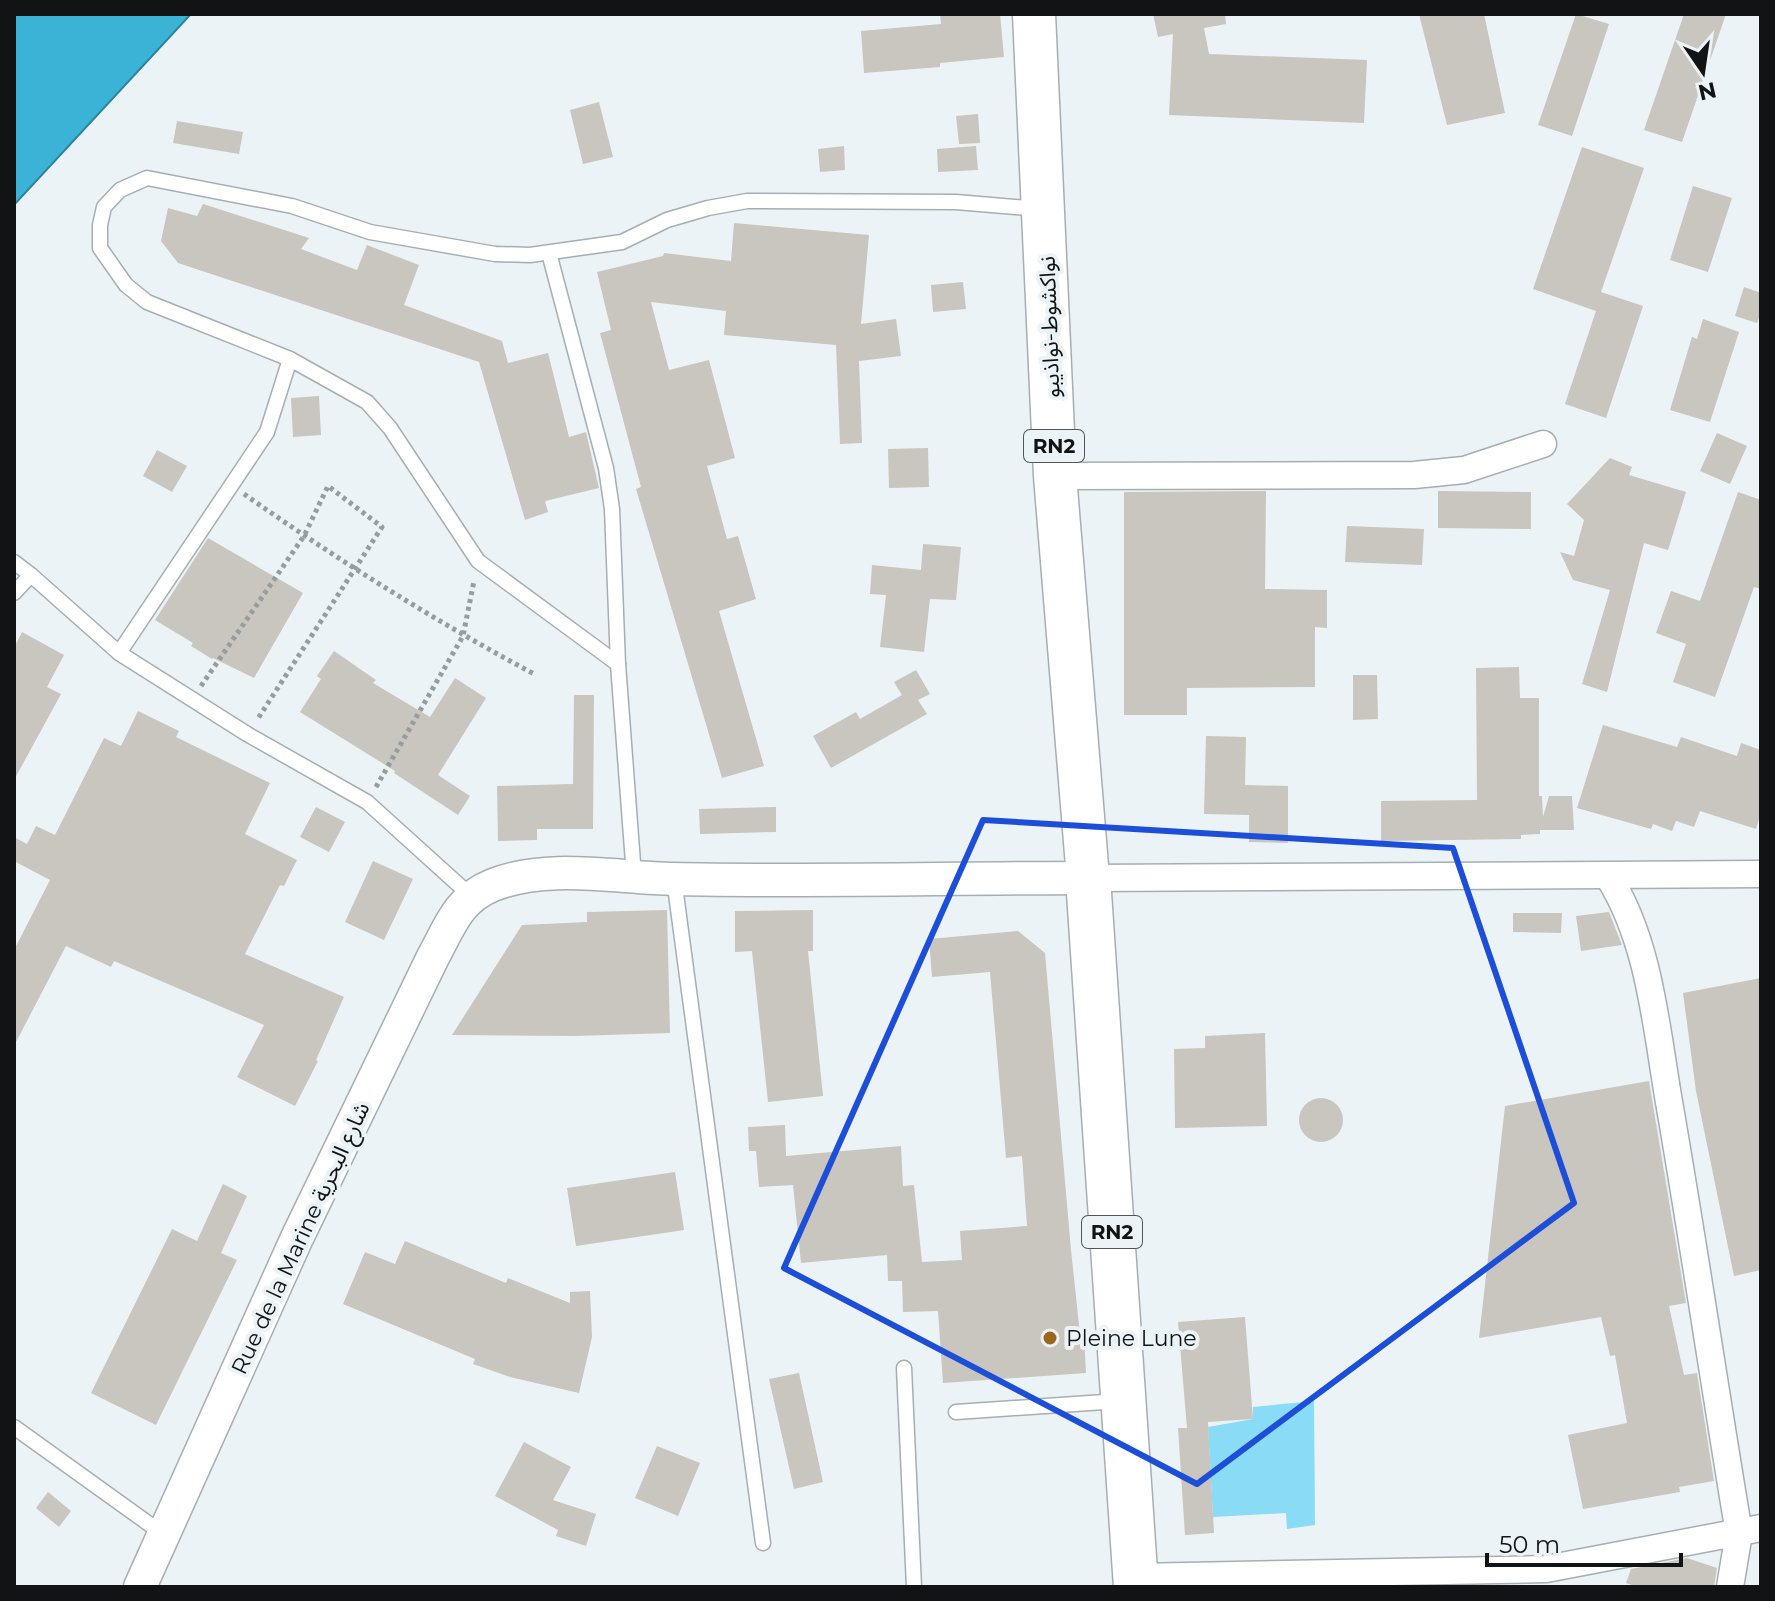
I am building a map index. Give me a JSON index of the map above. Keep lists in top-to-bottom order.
{
  "streets": {
    "highway": ["RN2"],
    "main road": ["نواكشوط-نواذيبو"],
    "street": ["Rue de la Marine شارع البحرية"]
  },
  "crossings": [
    ["نواكشوط-نواذيبو", "RN2"]
  ],
  "places": ["Pleine Lune"],
  "scale_bar": "50 m",
  "north": "bottom"
}
